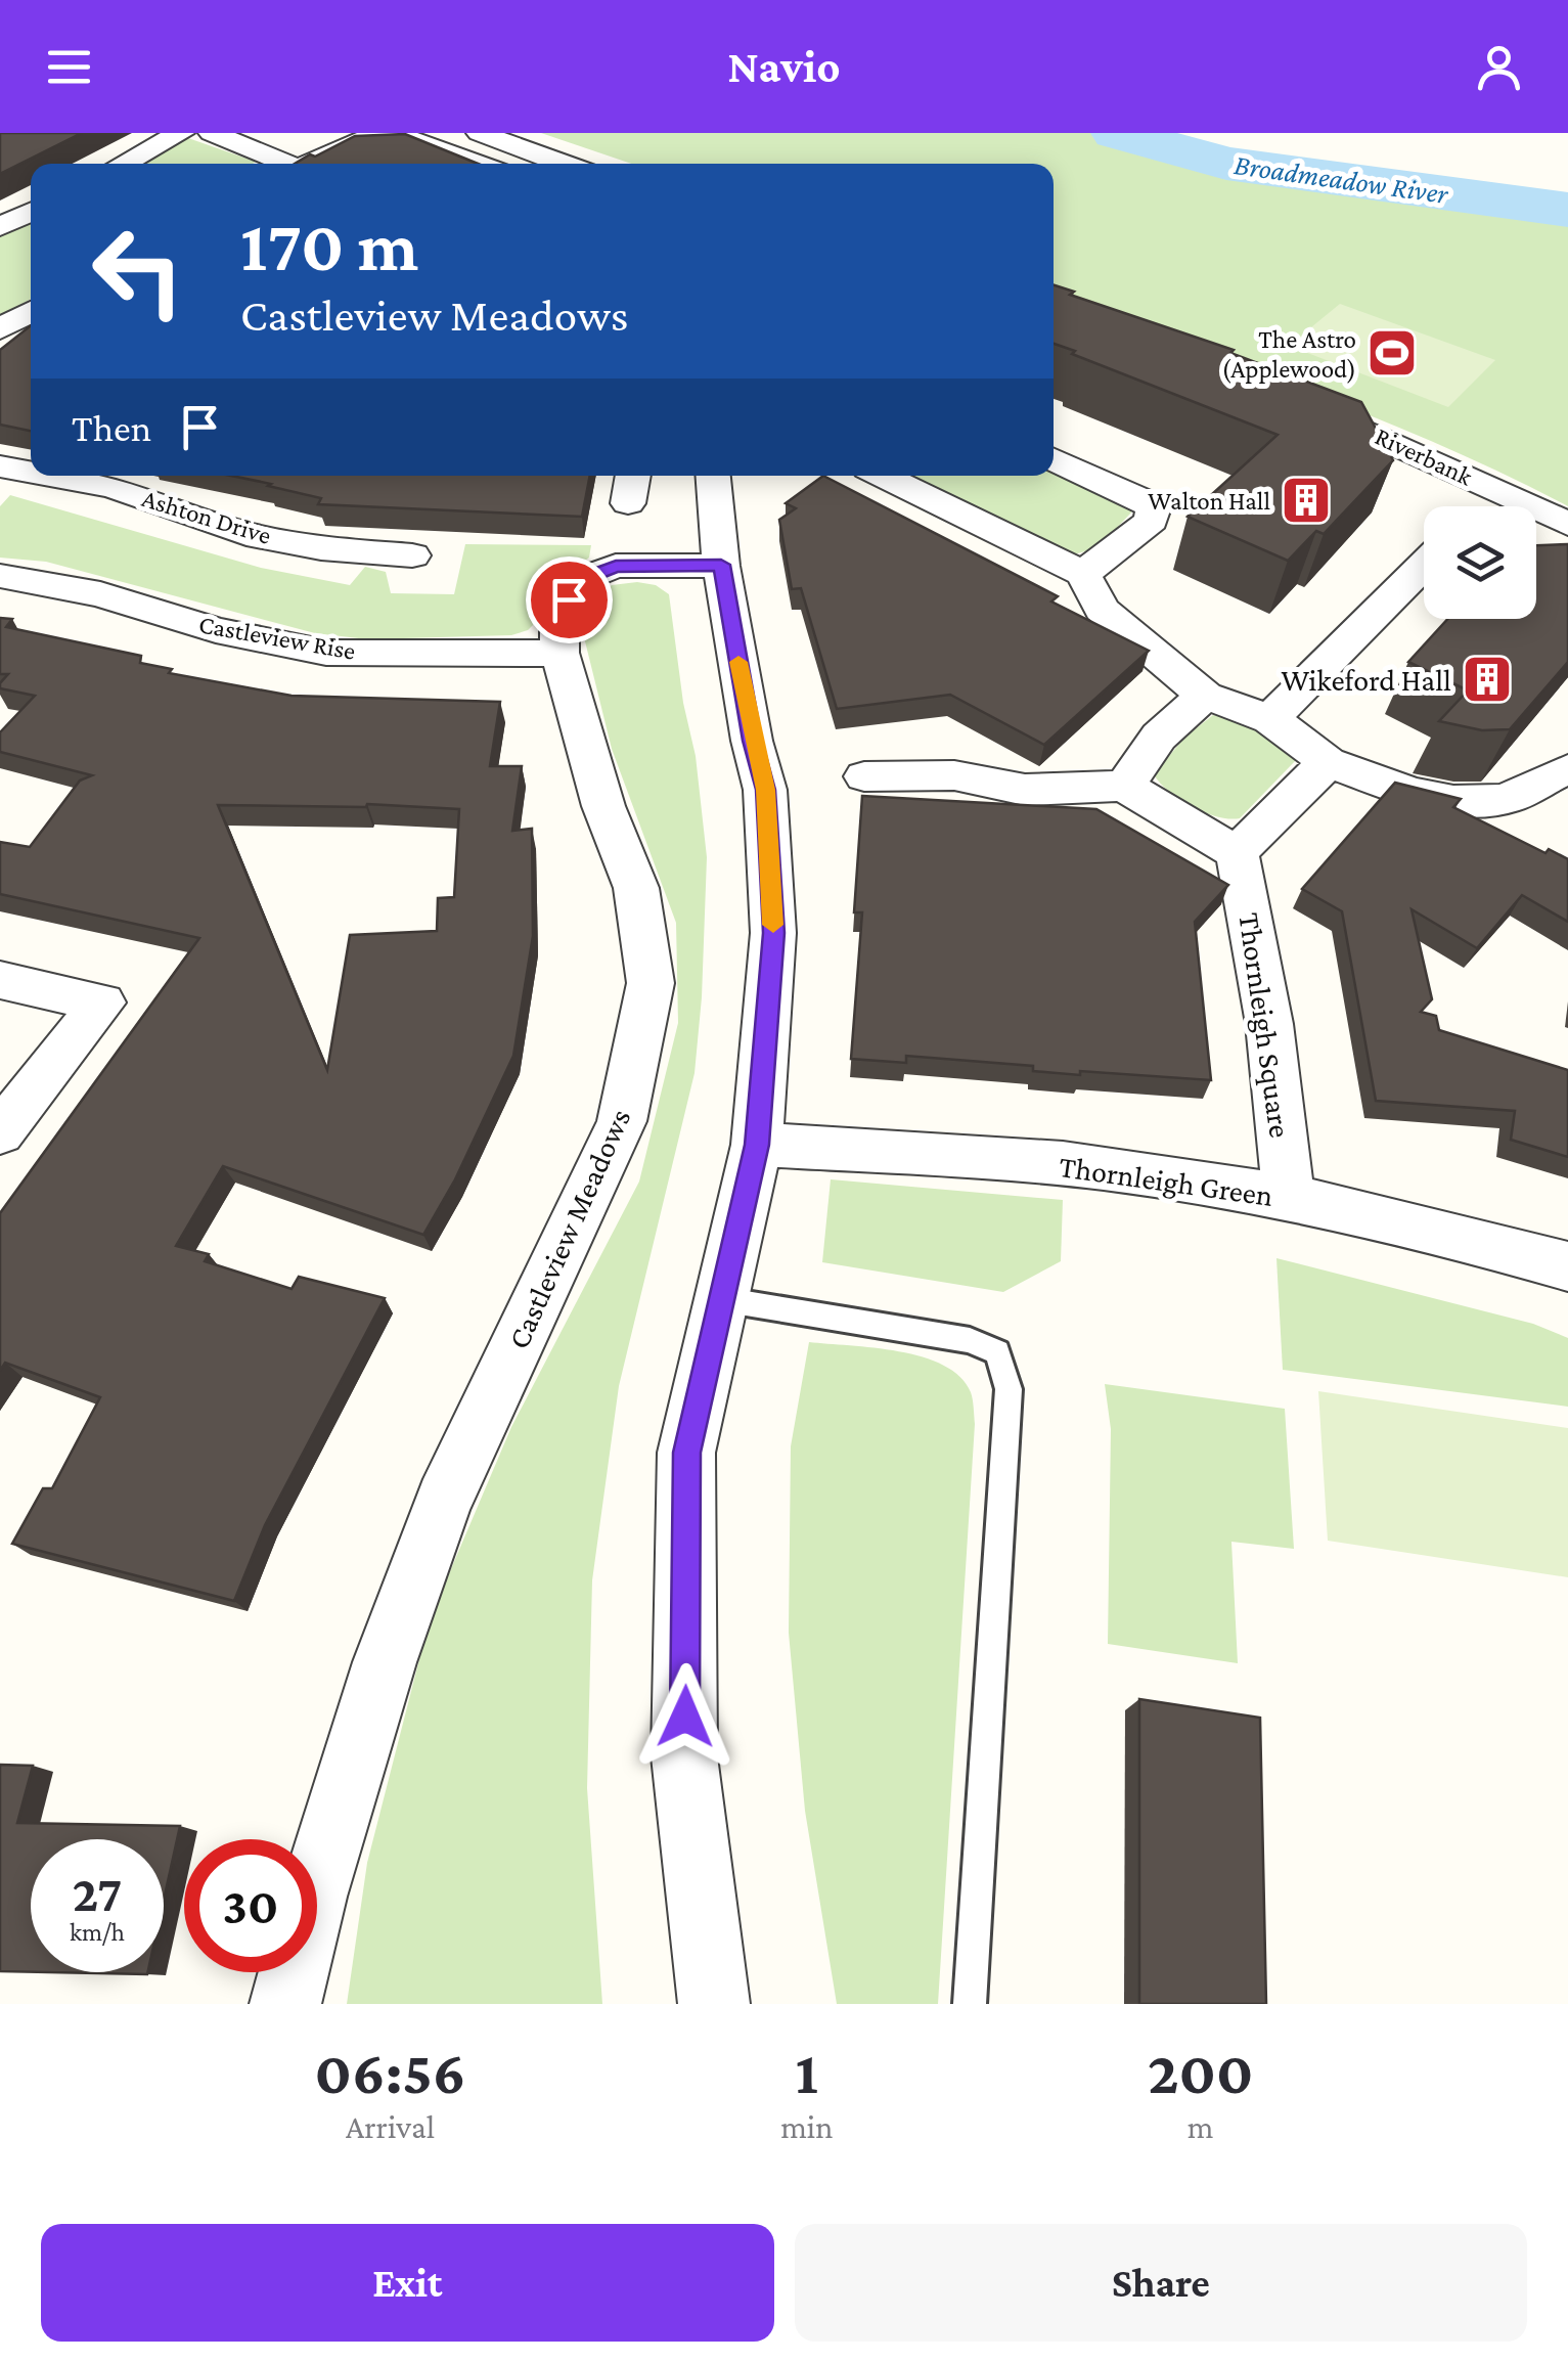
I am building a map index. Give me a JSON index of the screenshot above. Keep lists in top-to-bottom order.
{
  "streets": {
    "street": [
      "Riverbank",
      "Ashton Drive",
      "Castleview Rise",
      "Thornleigh Square",
      "Thornleigh Green",
      "Castleview Meadows"
    ]
  },
  "crossings": [
    ["Castleview Rise", "Castleview Meadows"],
    ["Thornleigh Square", "Thornleigh Green"]
  ],
  "water": ["Broadmeadow River"],
  "places": {
    "sports": ["The Astro (Applewood)"],
    "building": ["Walton Hall", "Wikeford Hall"]
  },
  "page": {
    "header": "Navio",
    "turn": ["170 m", "Castleview Meadows"],
    "then": "Then",
    "speed": "27 km/h",
    "limit": "30",
    "eta": [
      "06:56",
      "Arrival",
      "1",
      "min",
      "200",
      "m"
    ],
    "buttons": ["Exit", "Share"]
  }
}
